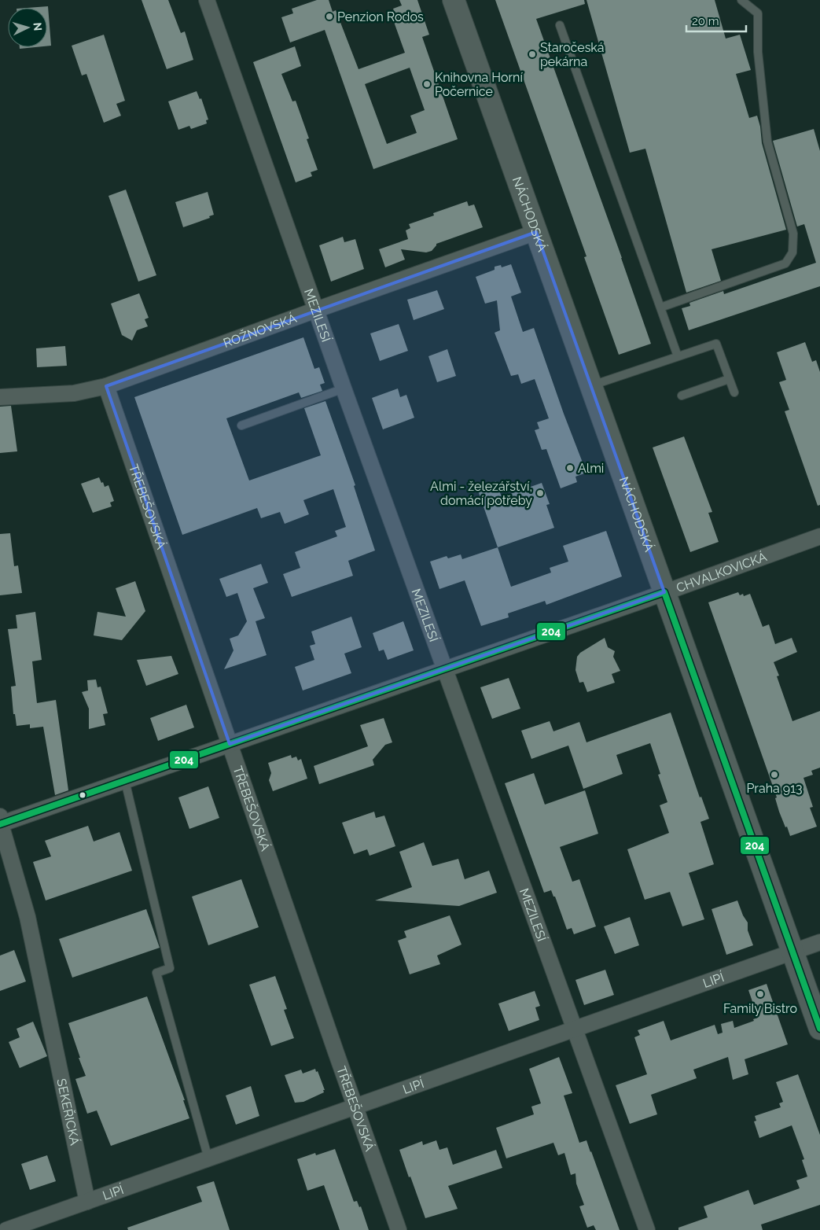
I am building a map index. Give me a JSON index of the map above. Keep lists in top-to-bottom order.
{
  "streets": {
    "main road": ["NÁCHODSKÁ"],
    "street": [
      "MEZILESÍ",
      "ROŽNOVSKÁ",
      "TŘEBEŠOVSKÁ",
      "CHVALKOVICKÁ",
      "LIPÍ",
      "SEKEŘICKÁ"
    ]
  },
  "crossings": [
    ["NÁCHODSKÁ", "ROŽNOVSKÁ"],
    ["NÁCHODSKÁ", "CHVALKOVICKÁ"],
    ["NÁCHODSKÁ", "LIPÍ"],
    ["MEZILESÍ", "ROŽNOVSKÁ"],
    ["MEZILESÍ", "CHVALKOVICKÁ"],
    ["MEZILESÍ", "LIPÍ"],
    ["ROŽNOVSKÁ", "TŘEBEŠOVSKÁ"],
    ["TŘEBEŠOVSKÁ", "CHVALKOVICKÁ"],
    ["TŘEBEŠOVSKÁ", "LIPÍ"],
    ["CHVALKOVICKÁ", "SEKEŘICKÁ"],
    ["LIPÍ", "SEKEŘICKÁ"]
  ],
  "places": [
    "Penzion Rodos",
    "Staročeská pekárna",
    "Knihovna Horní Počernice",
    "Almi",
    "Almi - železářství, domácí potřeby",
    "Praha 913",
    "Family Bistro"
  ],
  "lines": ["transit line 204"],
  "scale_bar": "20 m",
  "north": "right"
}
